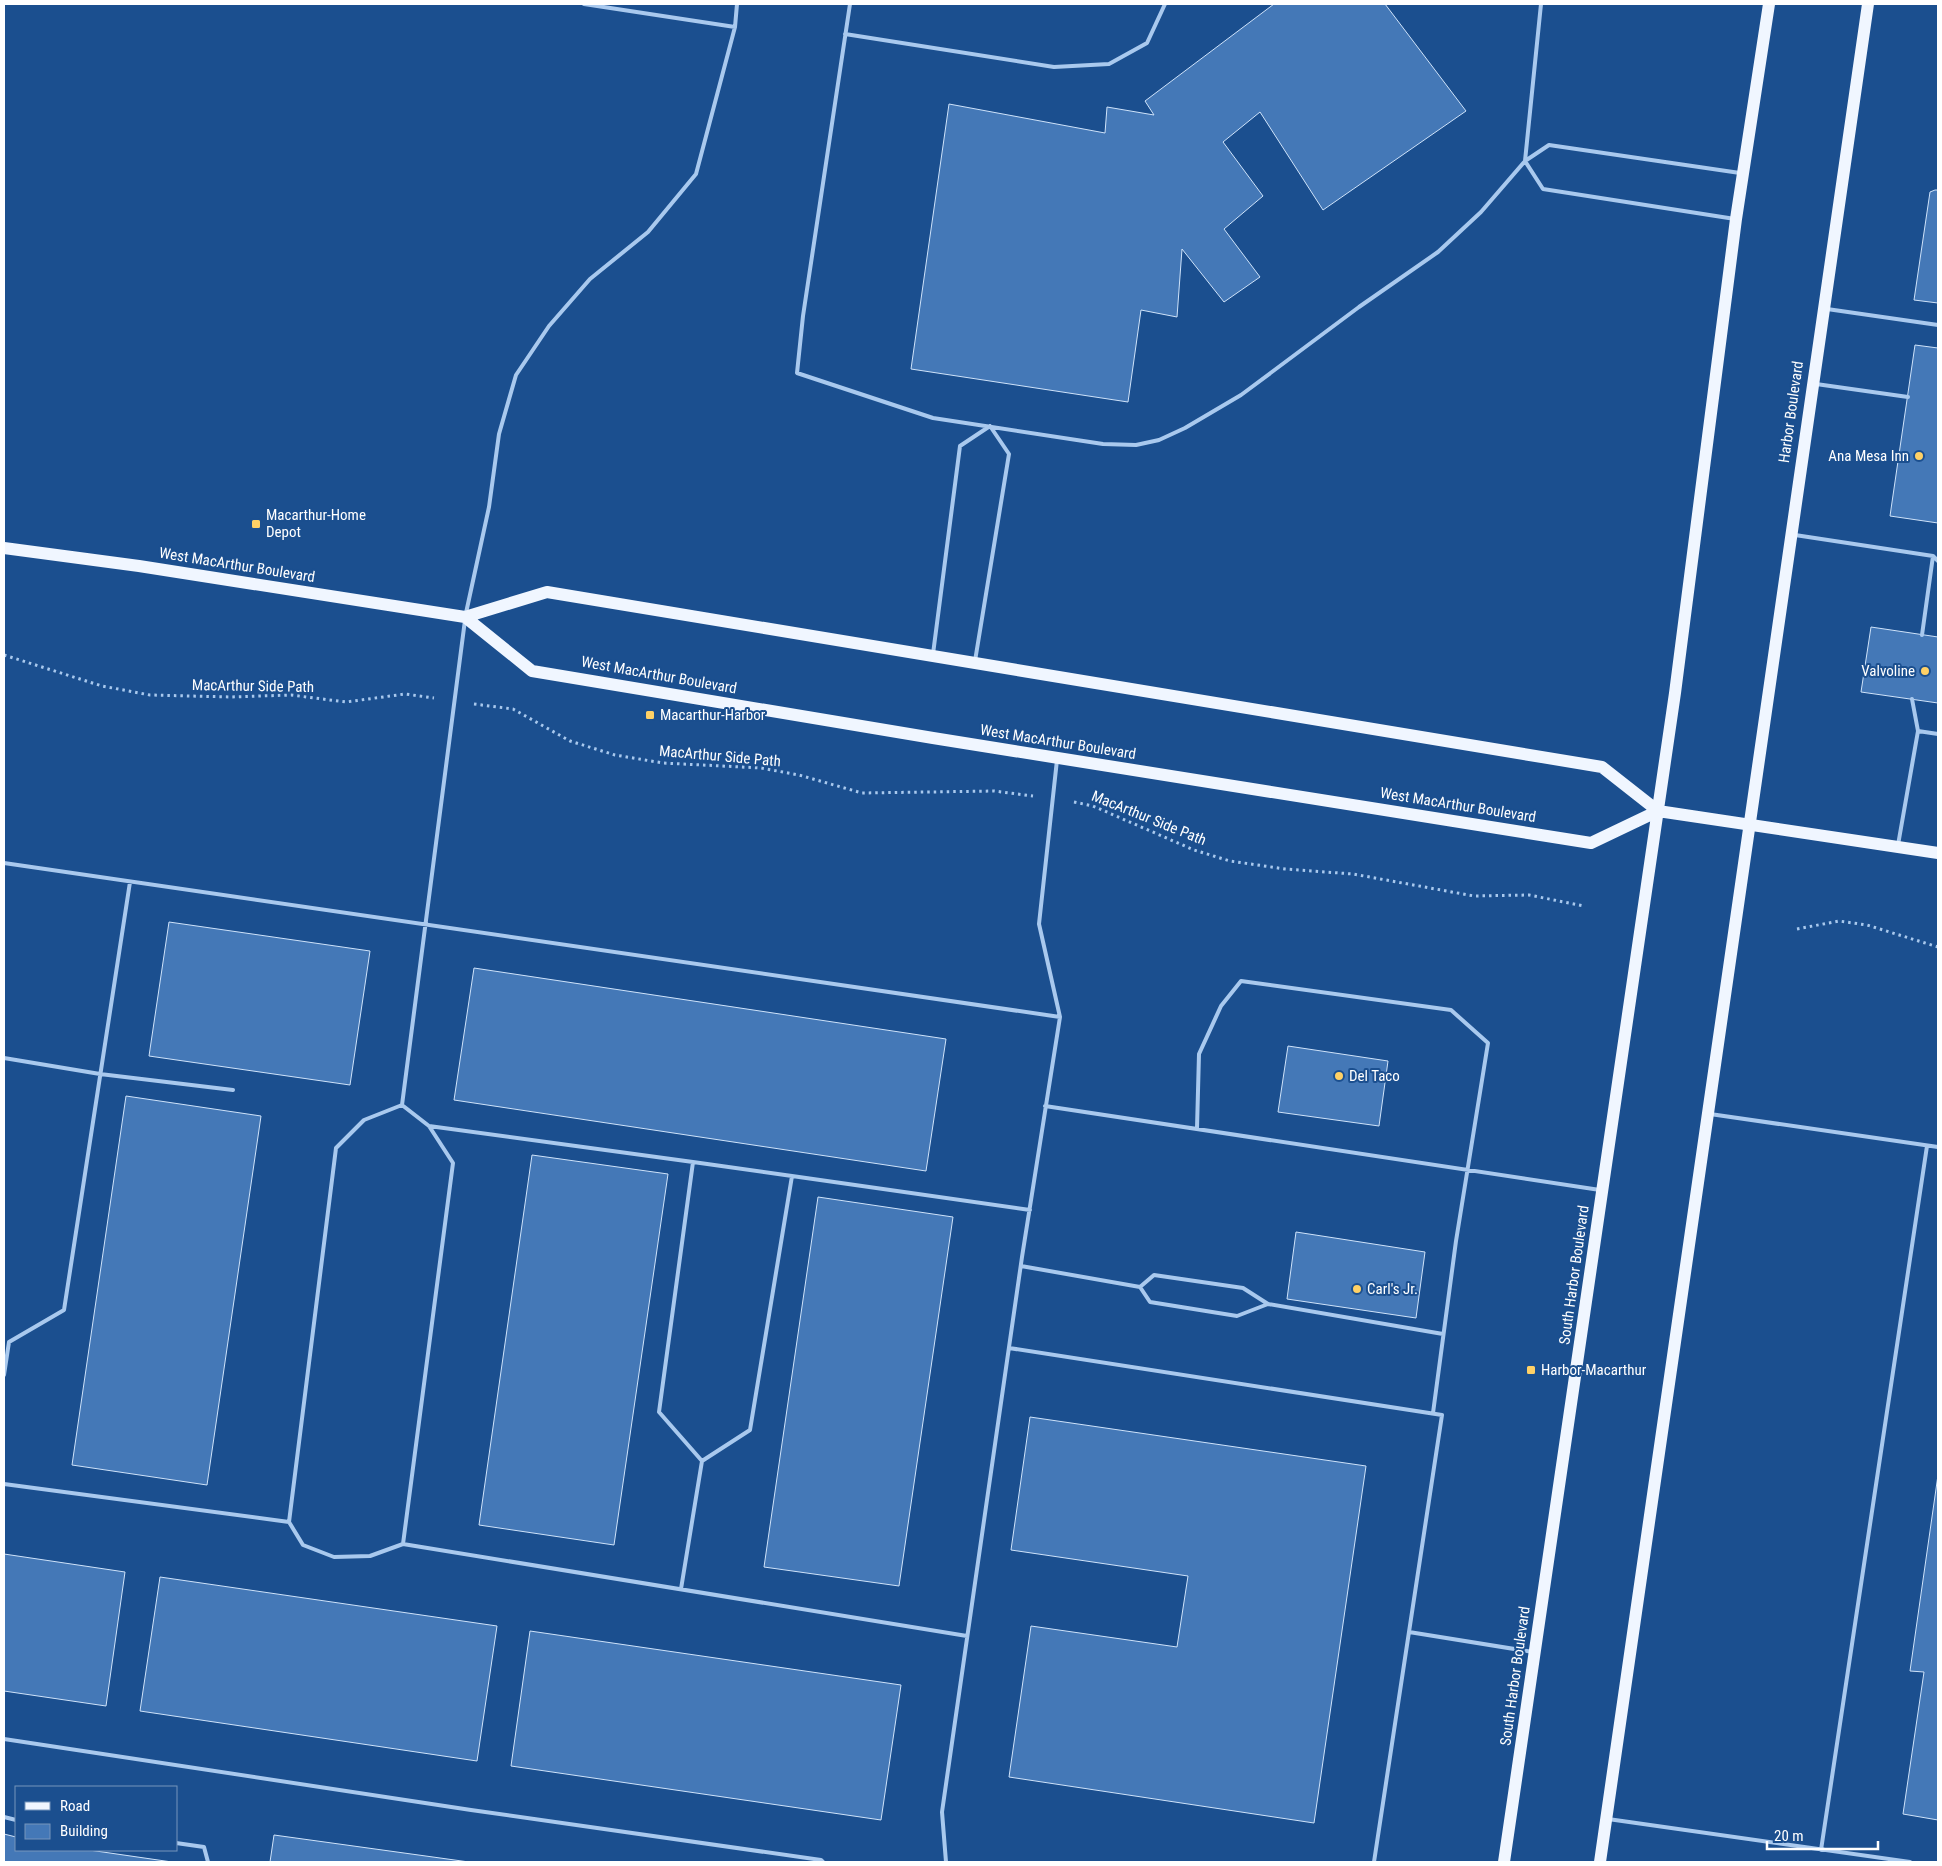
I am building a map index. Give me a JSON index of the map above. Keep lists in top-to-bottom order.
{
  "streets": {
    "main road": ["Harbor Boulevard", "West MacArthur Boulevard", "South Harbor Boulevard"],
    "path": ["MacArthur Side Path"]
  },
  "crossings": [
    ["West MacArthur Boulevard", "South Harbor Boulevard"]
  ],
  "places": {
    "other": [
      "Ana Mesa Inn",
      "Valvoline",
      "Del Taco",
      "Carl's Jr."
    ],
    "transit": ["Macarthur-Home Depot", "Macarthur-Harbor", "Harbor-Macarthur"]
  },
  "legend": ["Road", "Building"],
  "scale_bar": "20 m"
}
